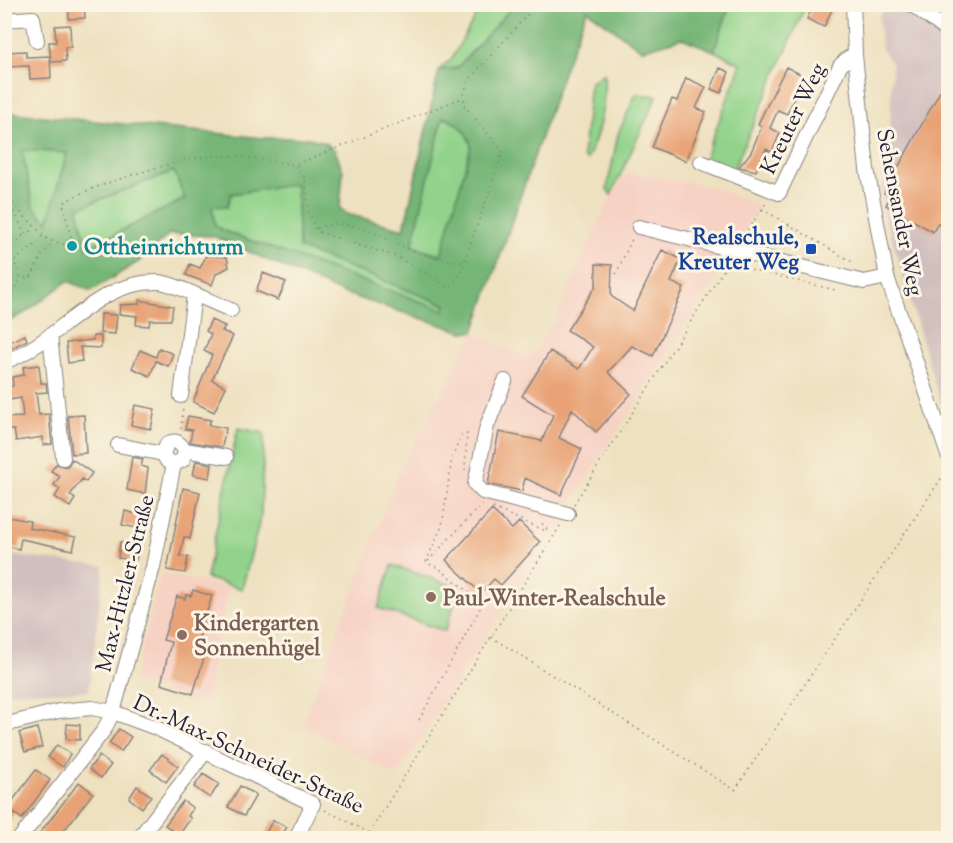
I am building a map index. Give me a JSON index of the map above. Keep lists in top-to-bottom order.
{
  "streets": {
    "street": [
      "Kreuter Weg",
      "Sehensander Weg",
      "Max-Hitzler-Straße",
      "Dr.-Max-Schneider-Straße"
    ]
  },
  "crossings": [
    ["Kreuter Weg", "Sehensander Weg"],
    ["Max-Hitzler-Straße", "Dr.-Max-Schneider-Straße"]
  ],
  "places": {
    "other": ["Ottheinrichturm", "Paul-Winter-Realschule", "Kindergarten Sonnenhügel"],
    "transit": ["Realschule, Kreuter Weg"]
  }
}
